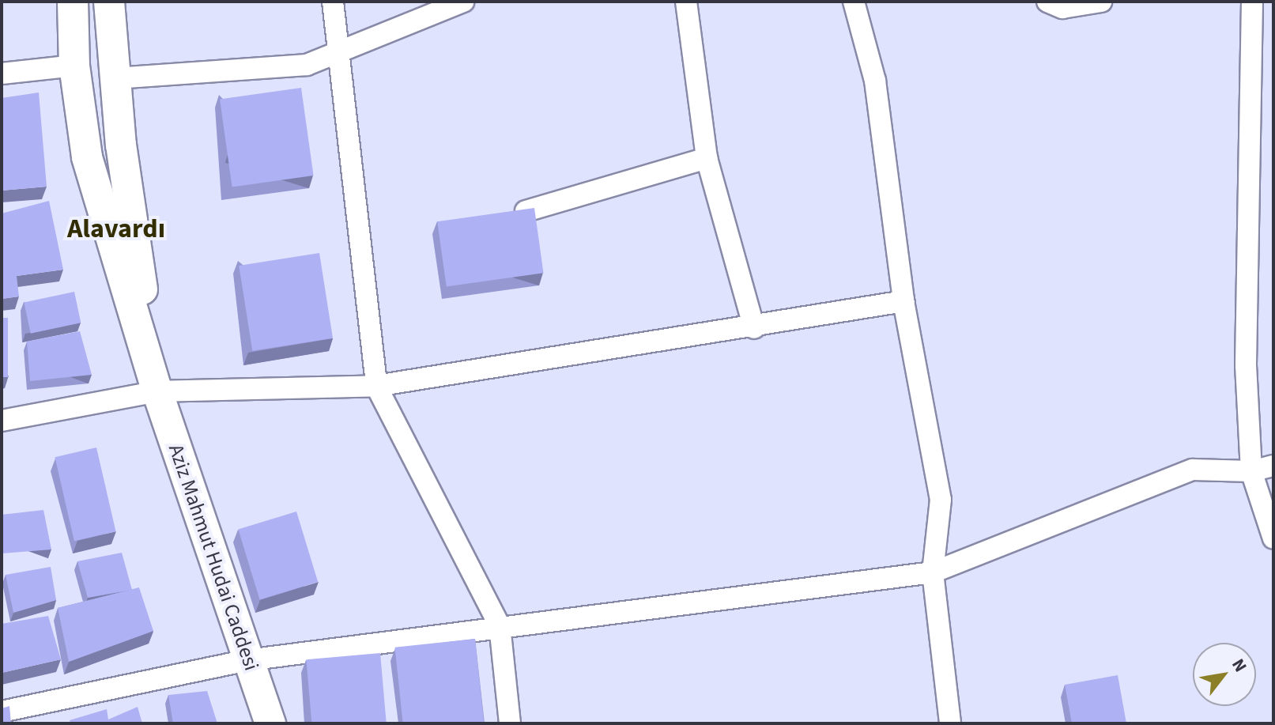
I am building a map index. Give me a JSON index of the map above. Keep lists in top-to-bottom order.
{
  "streets": {
    "street": ["Aziz Mahmut Hudai Caddesi"]
  },
  "districts": ["Alavardı"],
  "north": "top right"
}
